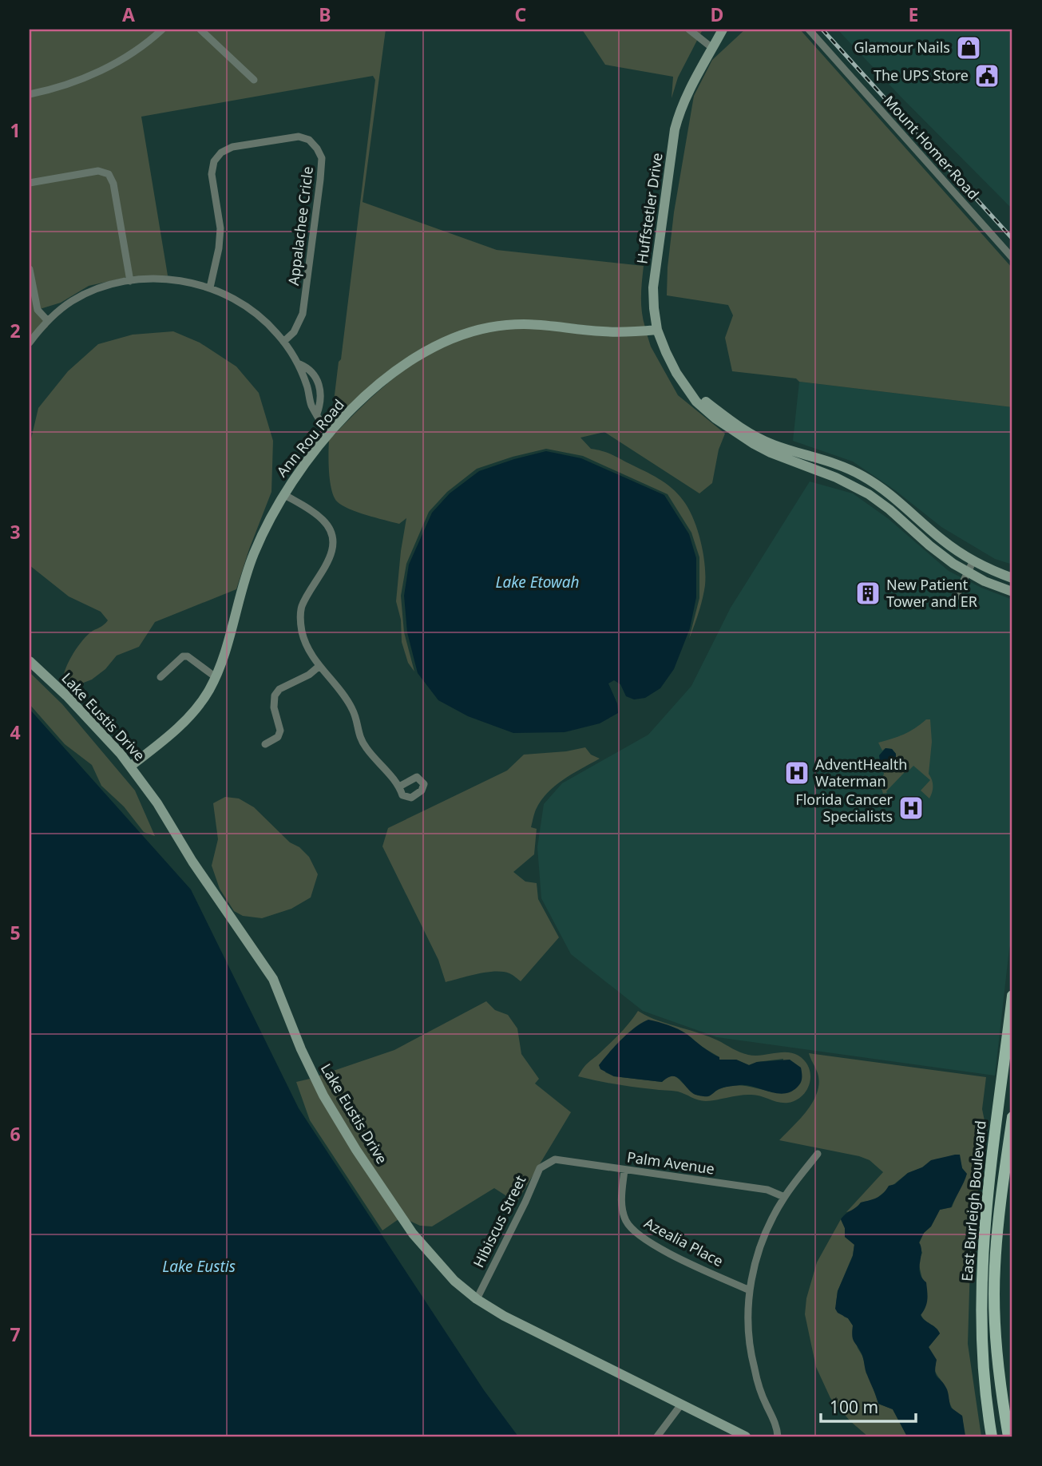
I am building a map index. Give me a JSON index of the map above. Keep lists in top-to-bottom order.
{
  "streets": {
    "main road": ["East Burleigh Boulevard"],
    "street": [
      "Mount Homer Road",
      "Huffstetler Drive",
      "Appalachee Cricle",
      "Ann Rou Road",
      "Lake Eustis Drive",
      "Palm Avenue",
      "Hibiscus Street",
      "Azealia Place"
    ]
  },
  "crossings": [
    ["Huffstetler Drive", "Ann Rou Road"],
    ["Ann Rou Road", "Lake Eustis Drive"],
    ["Lake Eustis Drive", "Hibiscus Street"],
    ["Palm Avenue", "Hibiscus Street"],
    ["Palm Avenue", "Azealia Place"]
  ],
  "water": ["Lake Etowah", "Lake Eustis"],
  "places": {
    "shop": ["Glamour Nails"],
    "public building": ["The UPS Store"],
    "building": ["New Patient Tower and ER"],
    "hospital": ["AdventHealth Waterman", "Florida Cancer Specialists"]
  },
  "scale_bar": "100 m",
  "grid": {
    "columns": [
      "A",
      "B",
      "C",
      "D",
      "E"
    ],
    "rows": [
      "1",
      "2",
      "3",
      "4",
      "5",
      "6",
      "7"
    ]
  }
}
